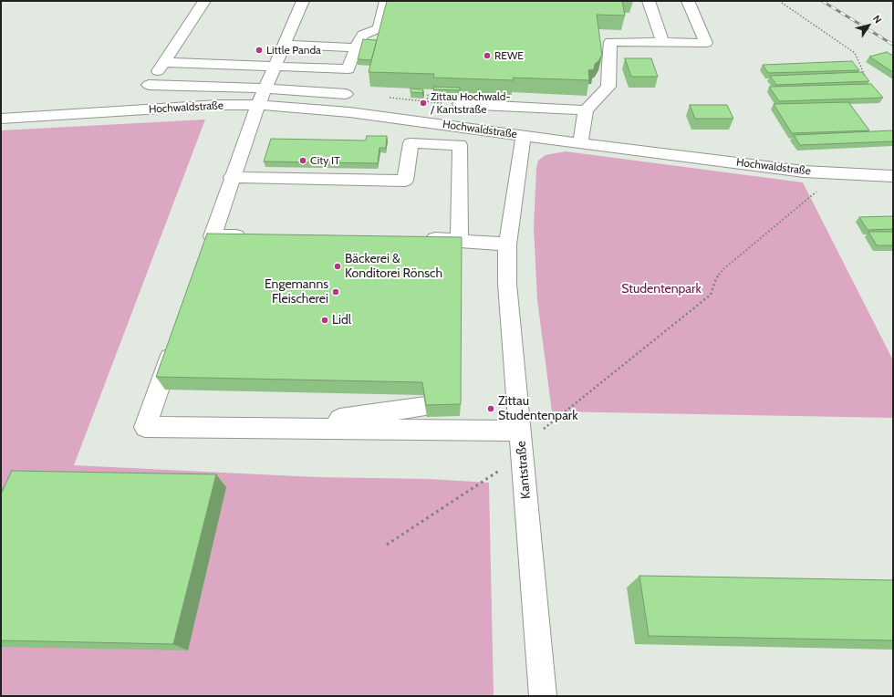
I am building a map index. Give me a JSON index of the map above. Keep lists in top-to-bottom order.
{
  "streets": {
    "street": ["Hochwaldstraße", "Kantstraße"]
  },
  "crossings": [
    ["Hochwaldstraße", "Kantstraße"]
  ],
  "parks": ["Studentenpark"],
  "places": [
    "Little Panda",
    "REWE",
    "Zittau Hochwald- / Kantstraße",
    "City IT",
    "Bäckerei & Konditorei Rönsch",
    "Engemanns Fleischerei",
    "Lidl",
    "Zittau Studentenpark"
  ],
  "north": "top right"
}
